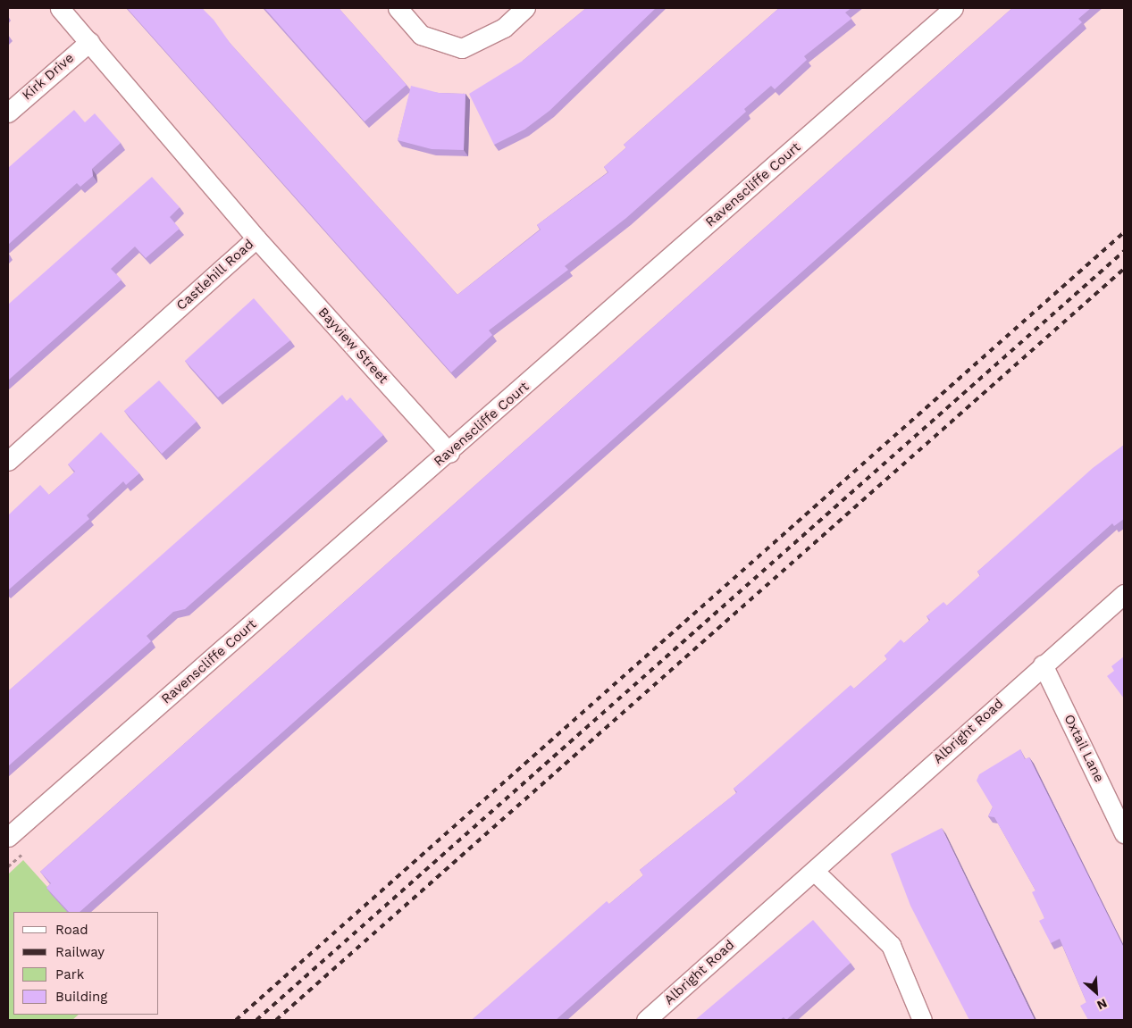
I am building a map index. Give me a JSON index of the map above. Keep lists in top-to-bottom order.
{
  "streets": {
    "street": [
      "Kirk Drive",
      "Ravenscliffe Court",
      "Castlehill Road",
      "Bayview Street",
      "Albright Road",
      "Oxtail Lane"
    ]
  },
  "crossings": [
    ["Kirk Drive", "Castlehill Road"],
    ["Ravenscliffe Court", "Bayview Street"],
    ["Castlehill Road", "Bayview Street"],
    ["Albright Road", "Oxtail Lane"]
  ],
  "legend": [
    "Road",
    "Railway",
    "Park",
    "Building"
  ],
  "north": "bottom right"
}
